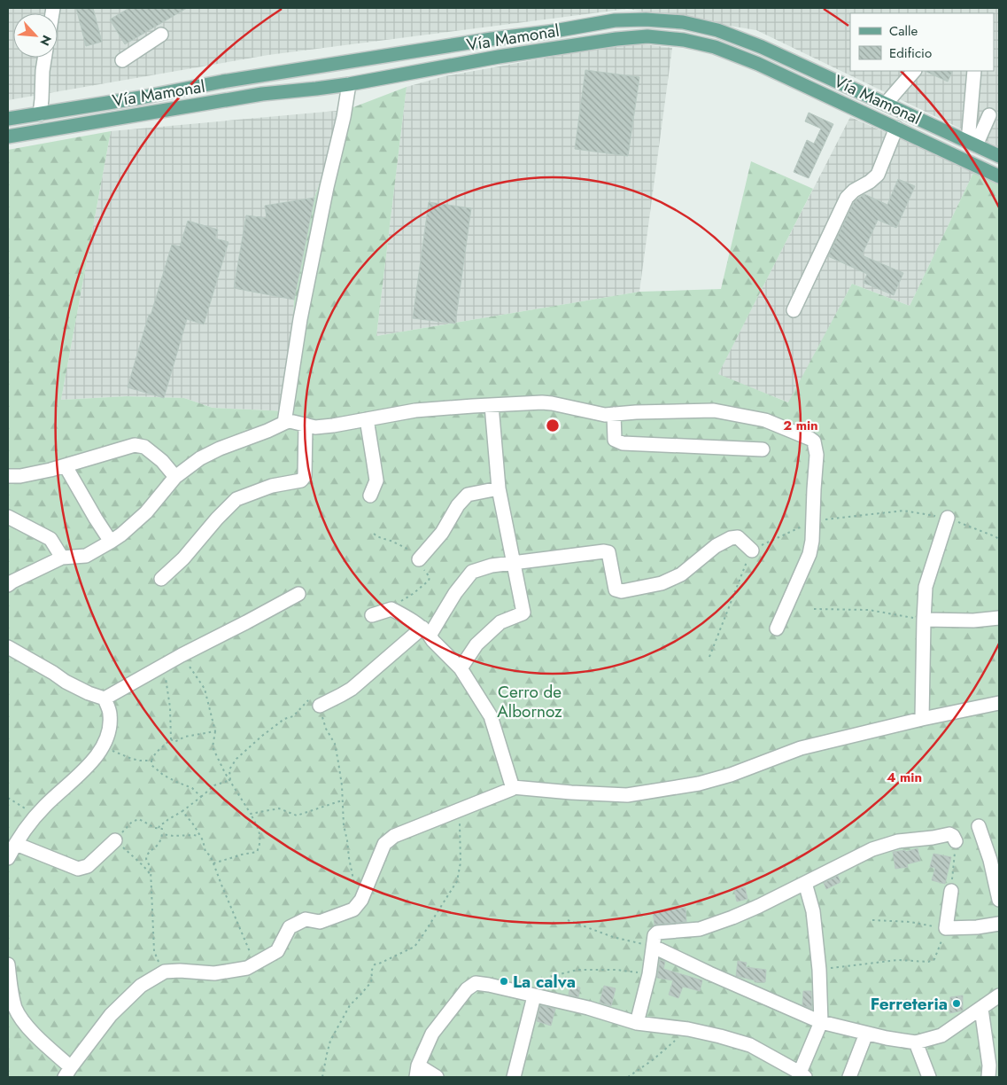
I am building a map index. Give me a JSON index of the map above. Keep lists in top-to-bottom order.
{
  "streets": {
    "main road": ["Vía Mamonal"]
  },
  "parks": ["Cerro de Albornoz"],
  "places": ["La calva", "Ferreteria"],
  "legend": ["Calle", "Edificio"],
  "north": "bottom right",
  "rings": ["2 min", "4 min"]
}
